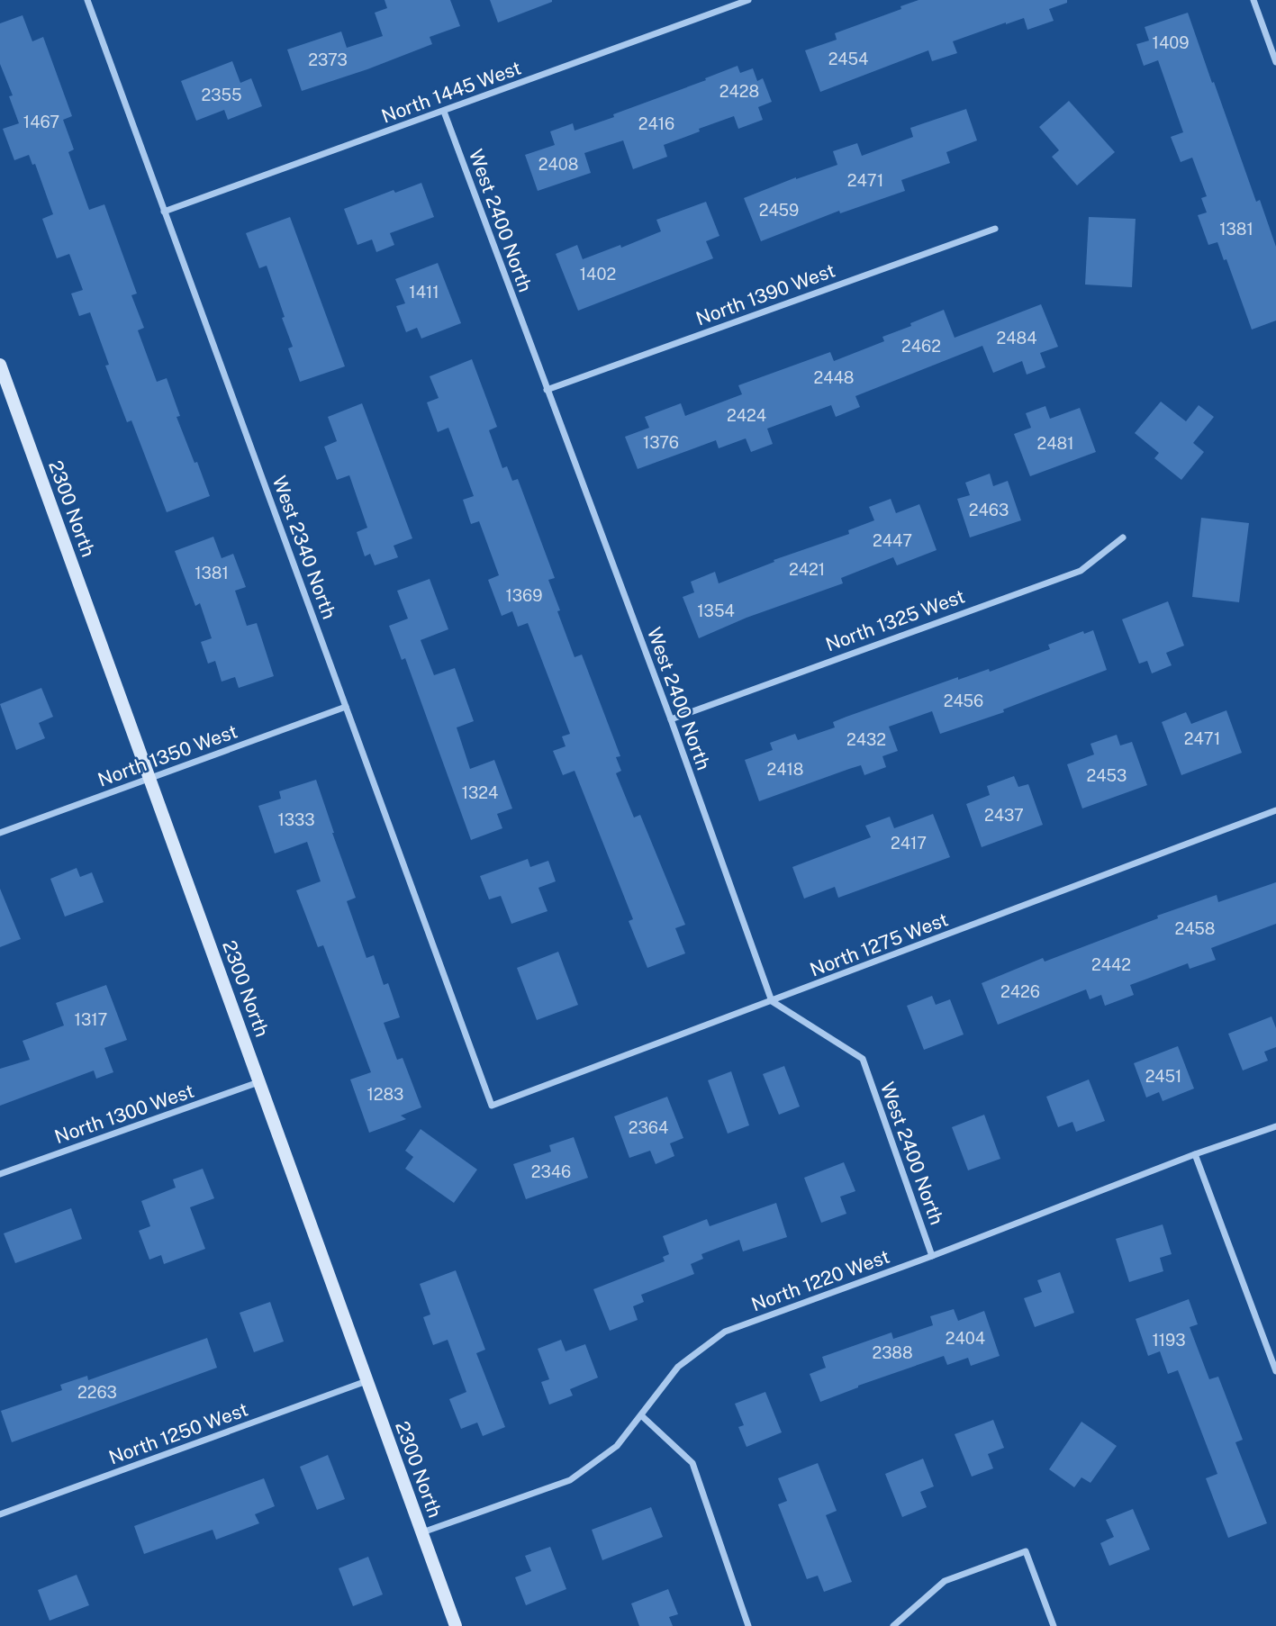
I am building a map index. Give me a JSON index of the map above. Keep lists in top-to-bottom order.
{
  "streets": {
    "street": [
      "North 1445 West",
      "West 2400 North",
      "North 1390 West",
      "2300 North",
      "West 2340 North",
      "North 1325 West",
      "North 1350 West",
      "North 1275 West",
      "North 1300 West",
      "North 1220 West",
      "North 1250 West"
    ]
  },
  "crossings": [
    ["North 1445 West", "West 2400 North"],
    ["North 1445 West", "West 2340 North"],
    ["West 2400 North", "North 1390 West"],
    ["West 2400 North", "North 1325 West"],
    ["West 2400 North", "North 1275 West"],
    ["West 2400 North", "North 1220 West"],
    ["2300 North", "North 1350 West"],
    ["2300 North", "North 1300 West"],
    ["2300 North", "North 1220 West"],
    ["2300 North", "North 1250 West"],
    ["West 2340 North", "North 1350 West"],
    ["West 2340 North", "North 1275 West"]
  ],
  "house_numbers": [
    "1409",
    "2454",
    "2373",
    "2428",
    "2355",
    "1467",
    "2416",
    "2408",
    "2471",
    "2459",
    "1381",
    "1402",
    "1411",
    "2484",
    "2462",
    "2448",
    "2424",
    "1376",
    "2481",
    "2463",
    "2447",
    "2421",
    "1381",
    "1369",
    "1354",
    "2456",
    "2471",
    "2432",
    "2418",
    "2453",
    "1324",
    "2437",
    "1333",
    "2417",
    "2458",
    "2442",
    "2426",
    "1317",
    "2451",
    "1283",
    "2364",
    "2346",
    "2404",
    "1193",
    "2388",
    "2263"
  ]
}
